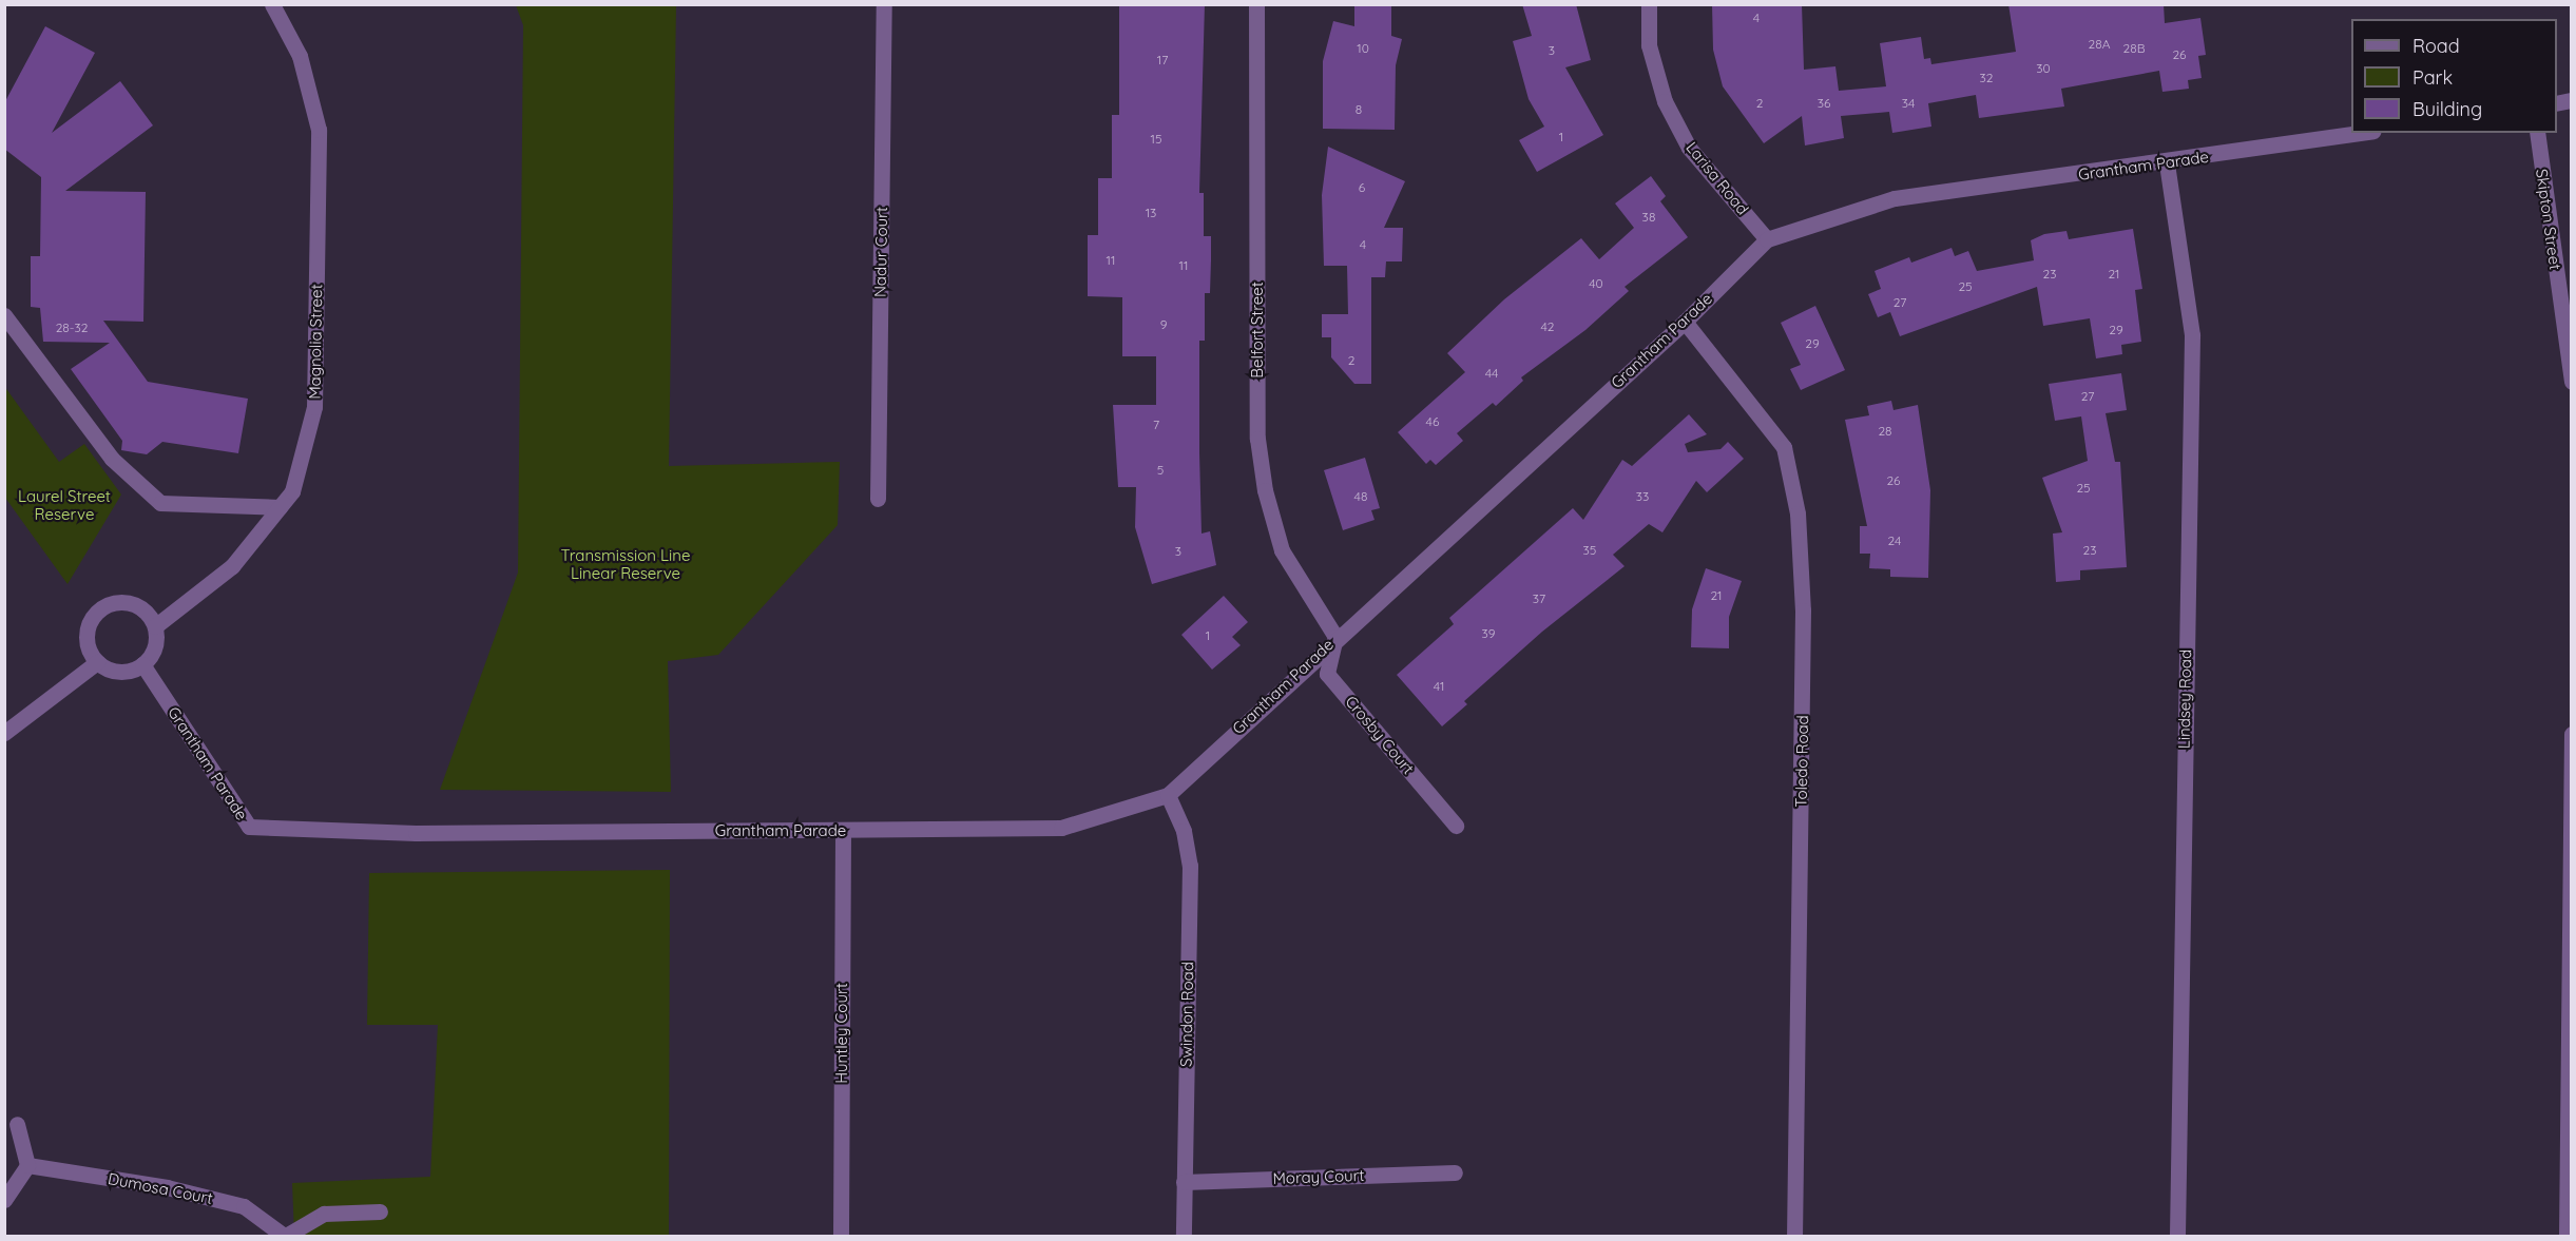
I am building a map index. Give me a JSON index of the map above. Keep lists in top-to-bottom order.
{
  "streets": {
    "street": [
      "Grantham Parade",
      "Larisa Road",
      "Skipton Street",
      "Nadur Court",
      "Belfort Street",
      "Magnolia Street",
      "Lindsey Road",
      "Crosby Court",
      "Toledo Road",
      "Swindon Road",
      "Huntley Court",
      "Moray Court",
      "Dumosa Court"
    ]
  },
  "crossings": [
    ["Grantham Parade", "Larisa Road"],
    ["Grantham Parade", "Belfort Street"],
    ["Grantham Parade", "Magnolia Street"],
    ["Grantham Parade", "Lindsey Road"],
    ["Grantham Parade", "Crosby Court"],
    ["Grantham Parade", "Toledo Road"],
    ["Grantham Parade", "Swindon Road"],
    ["Grantham Parade", "Huntley Court"],
    ["Belfort Street", "Crosby Court"],
    ["Swindon Road", "Moray Court"]
  ],
  "parks": ["Laurel Street Reserve", "Transmission Line Linear Reserve"],
  "house_numbers": [
    "4",
    "28A",
    "10",
    "28B",
    "3",
    "26",
    "17",
    "30",
    "32",
    "2",
    "36",
    "34",
    "8",
    "1",
    "15",
    "6",
    "13",
    "38",
    "4",
    "11",
    "11",
    "23",
    "21",
    "40",
    "25",
    "27",
    "9",
    "42",
    "28-32",
    "29",
    "29",
    "2",
    "44",
    "27",
    "46",
    "7",
    "28",
    "5",
    "26",
    "25",
    "48",
    "33",
    "24",
    "35",
    "23",
    "3",
    "21",
    "37",
    "39",
    "1",
    "41"
  ],
  "legend": ["Road", "Park", "Building"]
}
